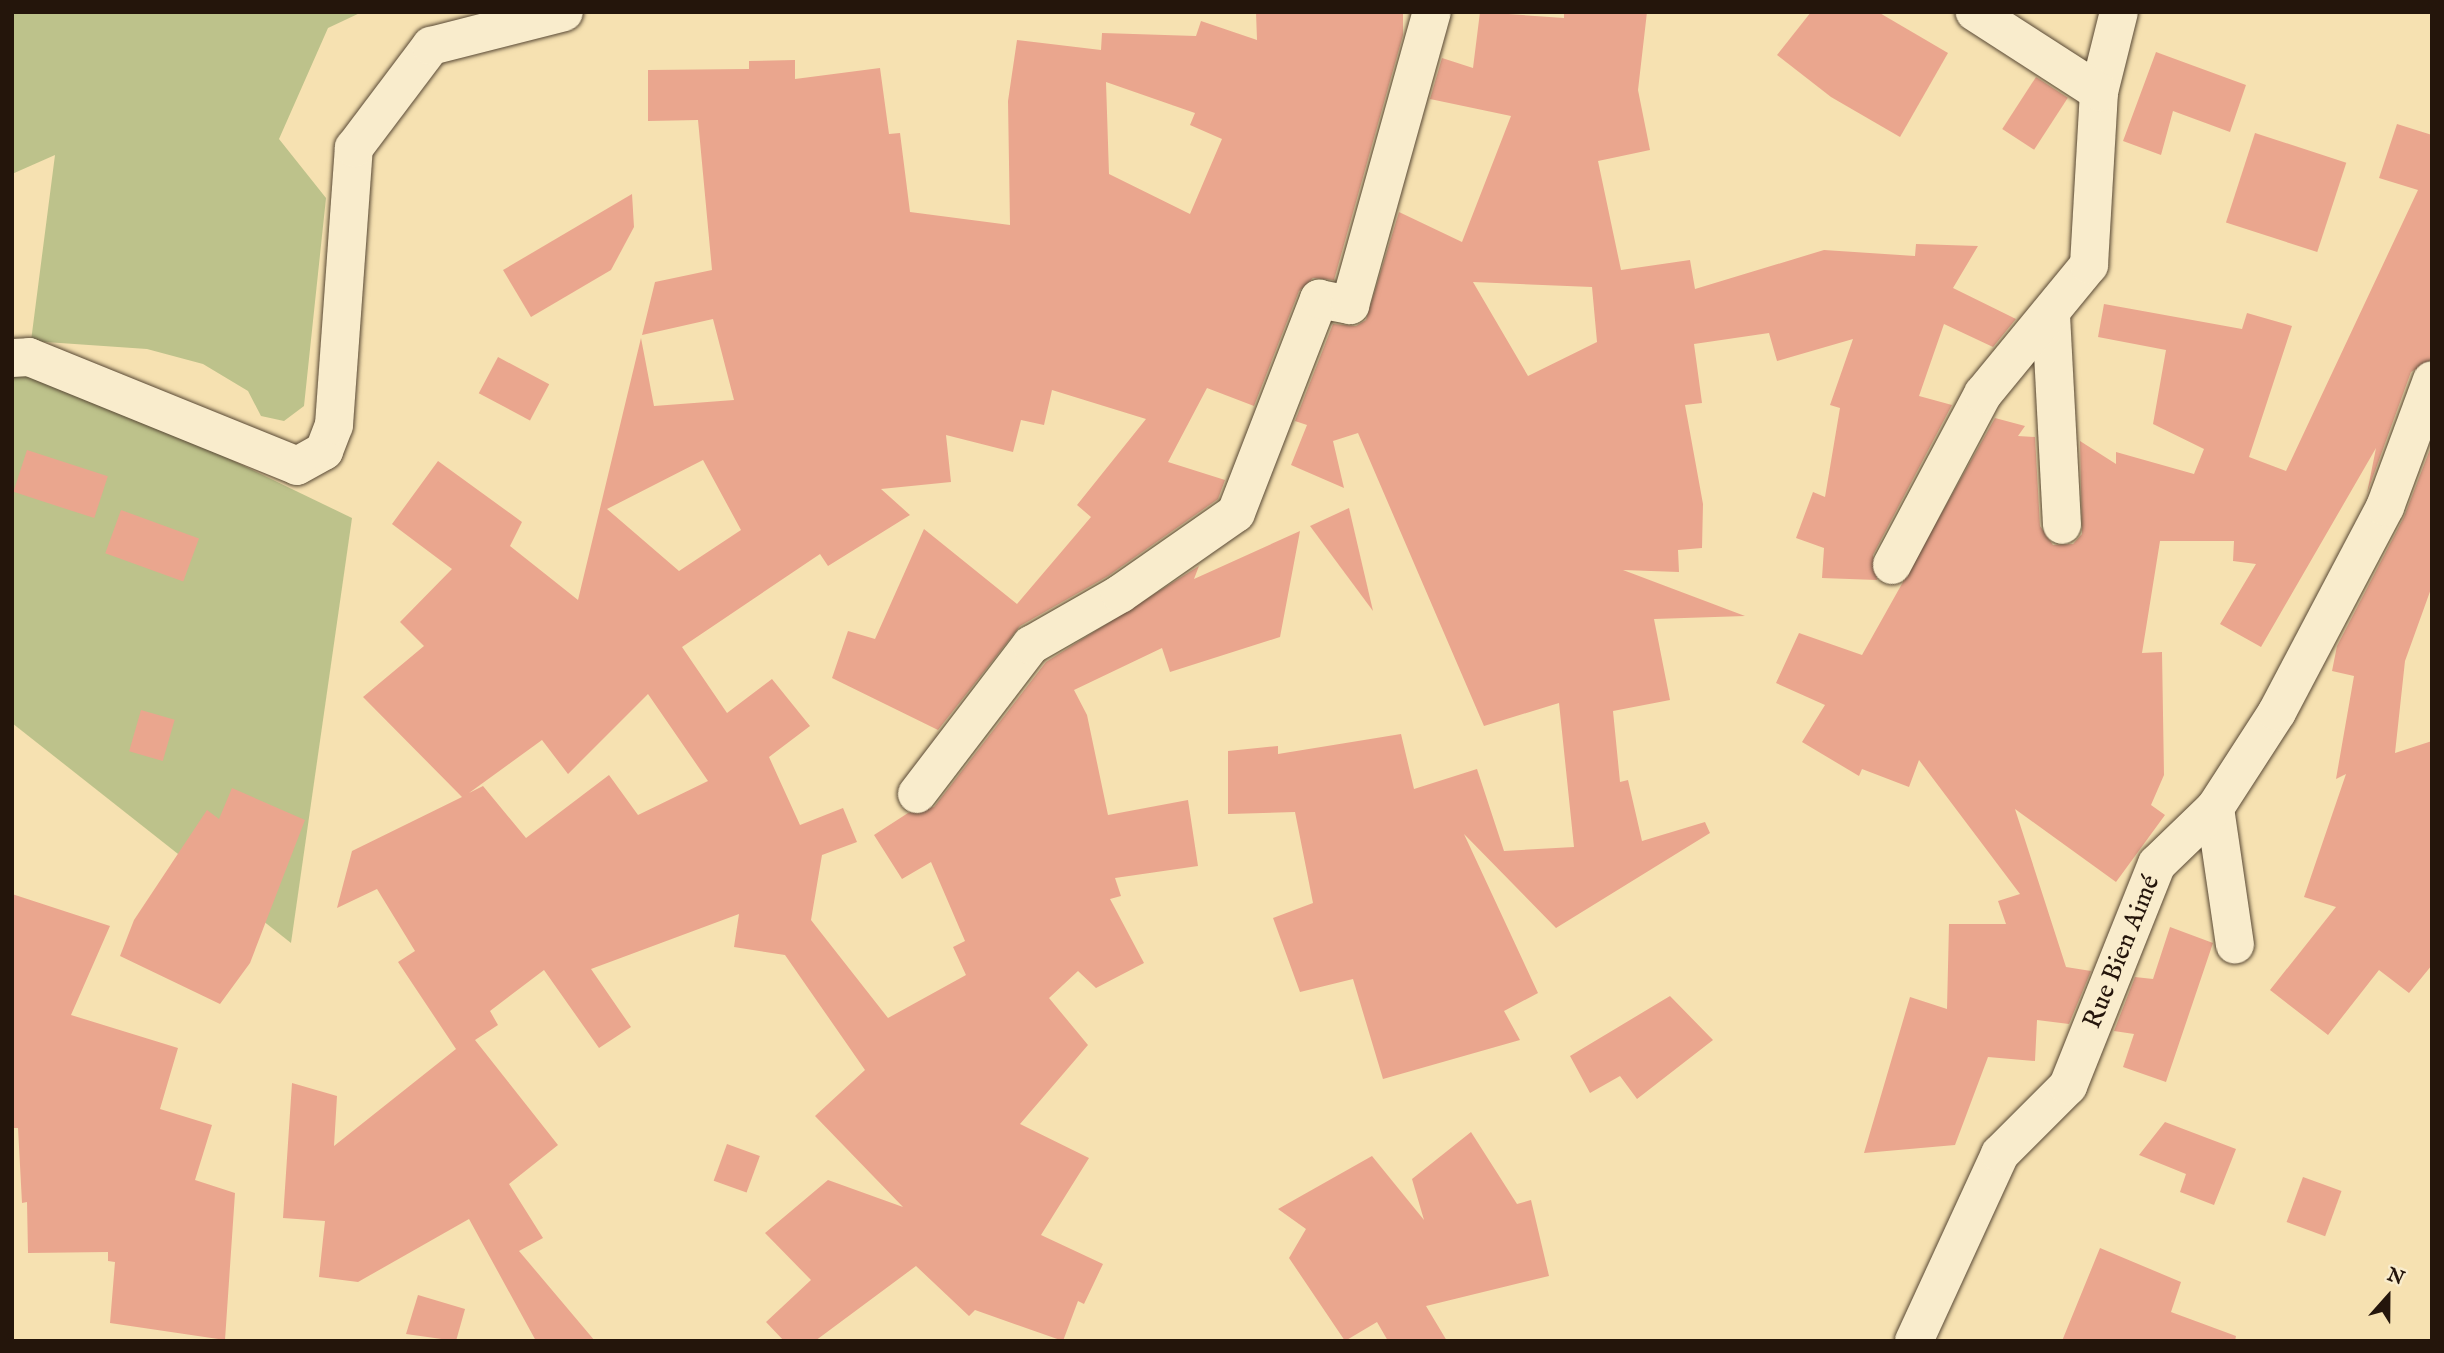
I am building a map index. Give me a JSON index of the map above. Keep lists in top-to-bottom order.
{
  "streets": {
    "street": ["Rue Bien Aimé"]
  },
  "north": "top"
}
